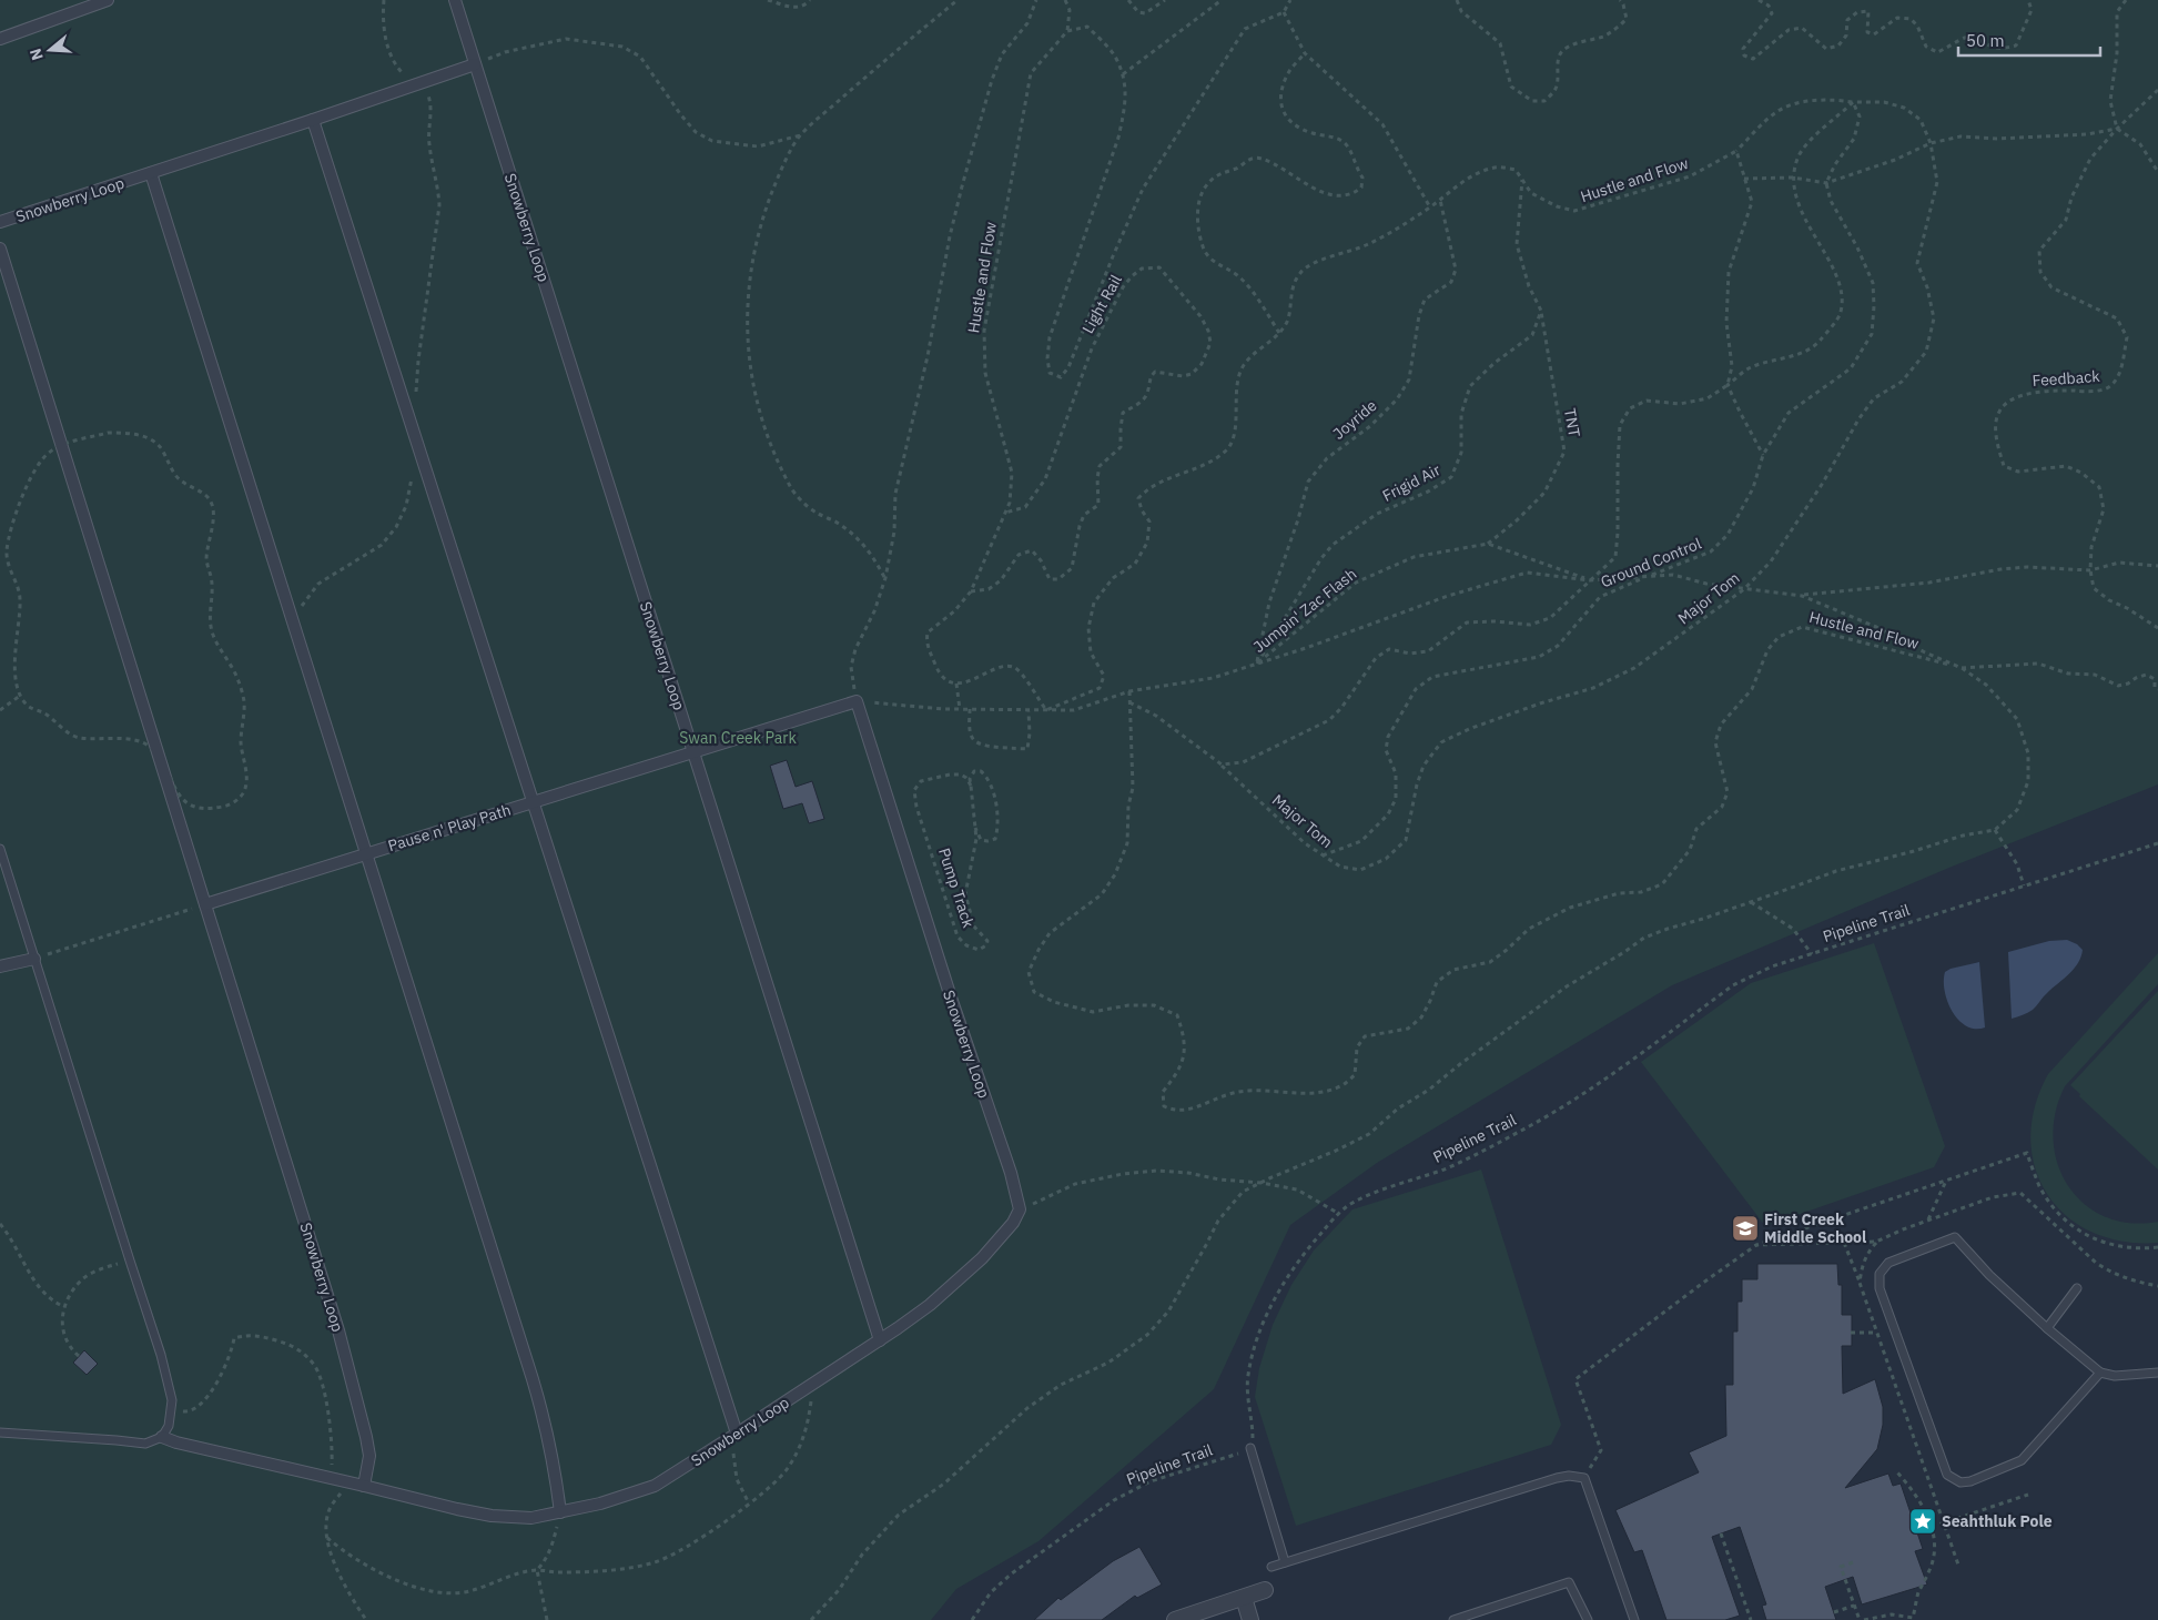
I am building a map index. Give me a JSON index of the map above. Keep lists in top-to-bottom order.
{
  "streets": {
    "street": ["Snowberry Loop", "Pause n' Play Path"],
    "path": [
      "Hustle and Flow",
      "Light Rail",
      "Feedback",
      "Joyride",
      "TNT",
      "Frigid Air",
      "Ground Control",
      "Major Tom",
      "Jumpin' Zac Flash",
      "Pump Track",
      "Pipeline Trail"
    ]
  },
  "crossings": [
    ["Hustle and Flow", "Light Rail"],
    ["Hustle and Flow", "Joyride"],
    ["Snowberry Loop", "Pause n' Play Path"],
    ["Joyride", "Frigid Air"],
    ["Joyride", "Jumpin' Zac Flash"],
    ["TNT", "Frigid Air"],
    ["TNT", "Jumpin' Zac Flash"],
    ["Frigid Air", "Jumpin' Zac Flash"],
    ["Ground Control", "Major Tom"]
  ],
  "parks": ["Swan Creek Park"],
  "places": {
    "school or university": ["First Creek Middle School"],
    "place": ["Seahthluk Pole"]
  },
  "scale_bar": "50 m",
  "north": "left"
}
